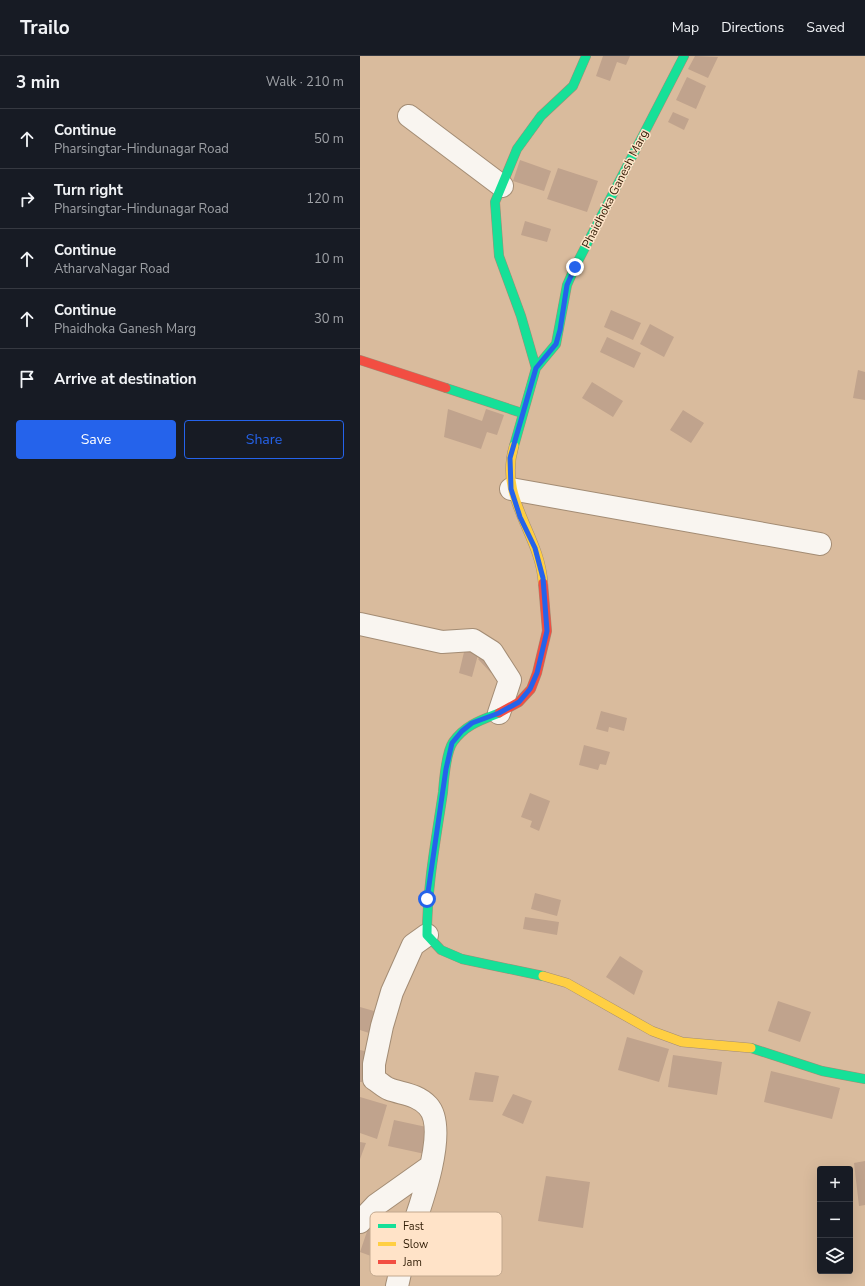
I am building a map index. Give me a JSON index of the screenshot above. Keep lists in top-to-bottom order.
{
  "streets": {
    "street": ["Phaidhoka Ganesh Marg"]
  },
  "legend": ["Fast", "Slow", "Jam"],
  "page": {
    "header": "Trailo",
    "nav": ["Map", "Directions", "Saved"],
    "heading": ["3 min", "Walk · 210 m"],
    "list": [
      ["Continue", "Pharsingtar-Hindunagar Road", "50 m"],
      ["Turn right", "Pharsingtar-Hindunagar Road", "120 m"],
      ["Continue", "AtharvaNagar Road", "10 m"],
      ["Continue", "Phaidhoka Ganesh Marg", "30 m"],
      "Arrive at destination"
    ],
    "buttons": ["Save", "Share"],
    "map_buttons": ["+", "−"]
  }
}
